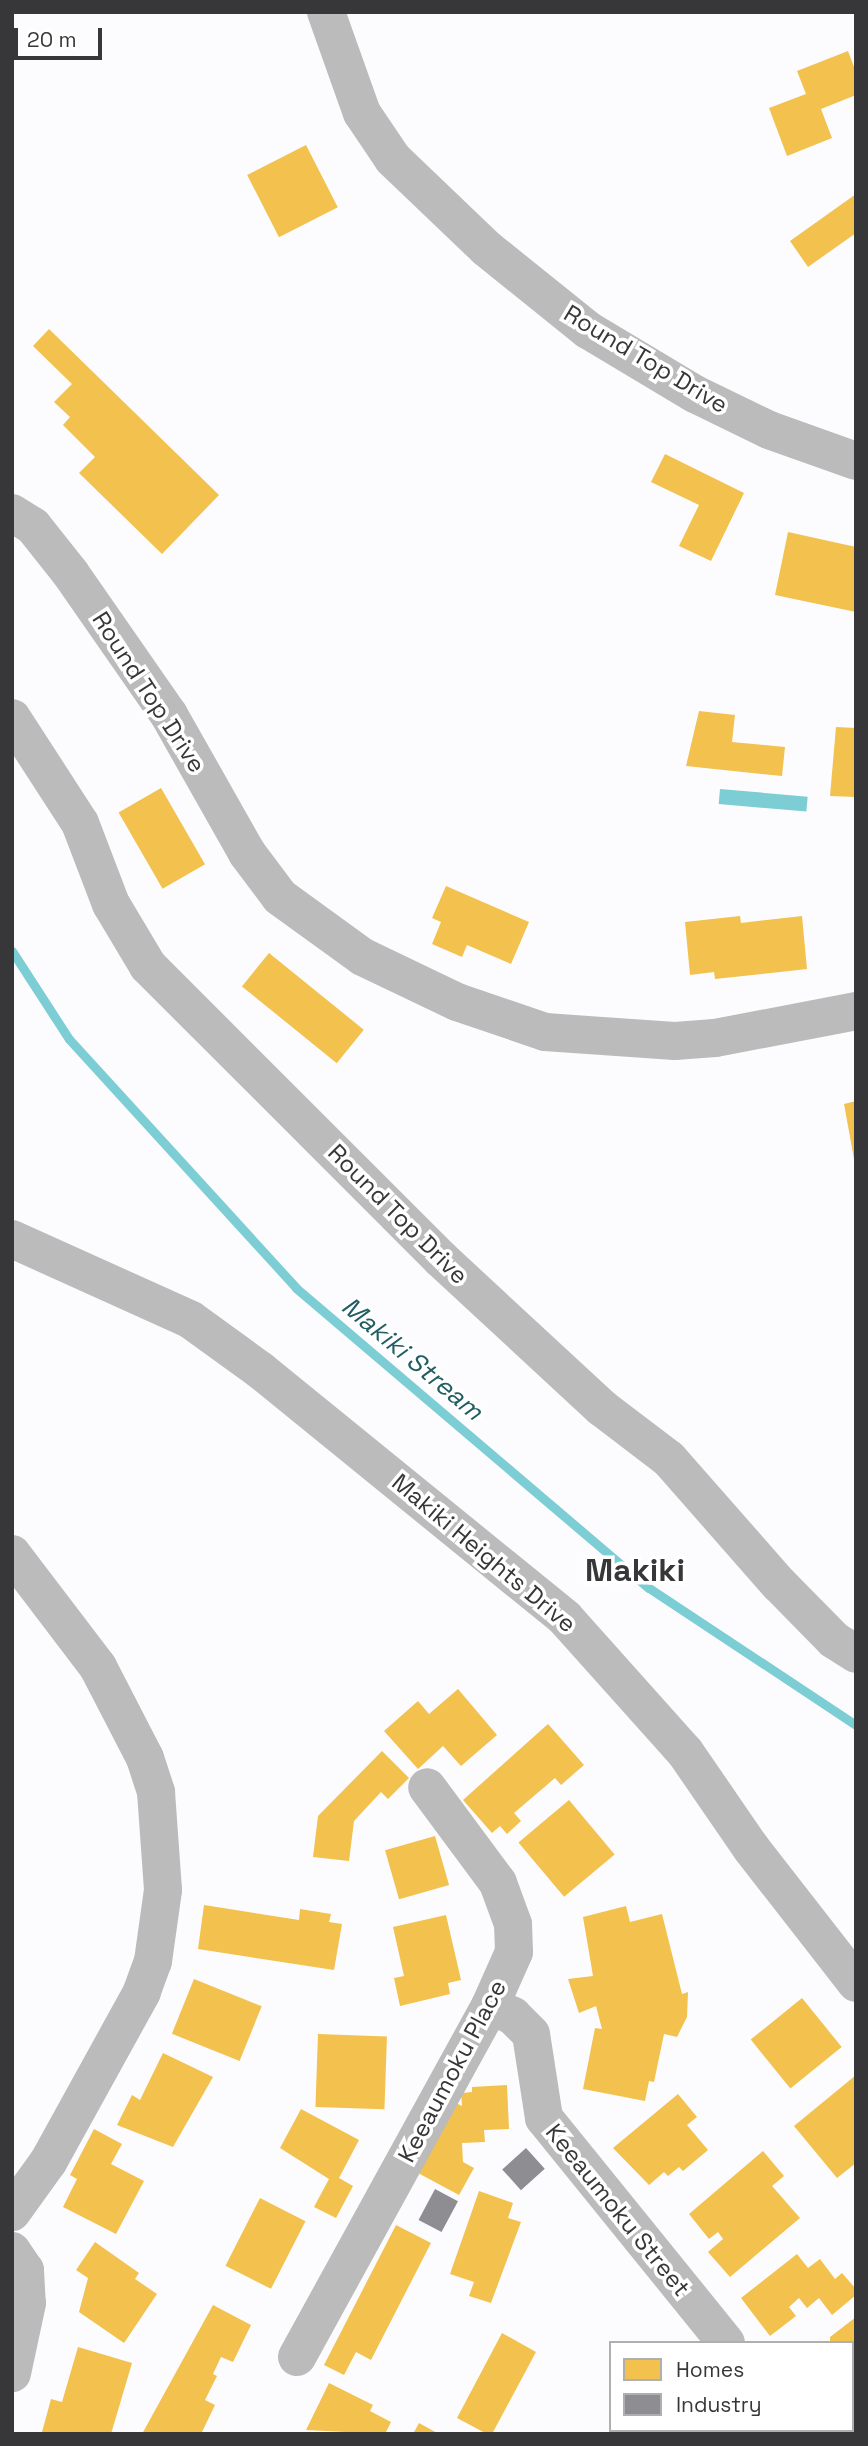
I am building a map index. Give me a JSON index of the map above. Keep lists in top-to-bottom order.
{
  "streets": {
    "street": [
      "Round Top Drive",
      "Makiki Heights Drive",
      "Keeaumoku Place",
      "Keeaumoku Street"
    ]
  },
  "crossings": [
    ["Keeaumoku Place", "Keeaumoku Street"]
  ],
  "districts": ["Makiki"],
  "water": ["Makiki Stream"],
  "legend": ["Homes", "Industry"],
  "scale_bar": "20 m"
}
